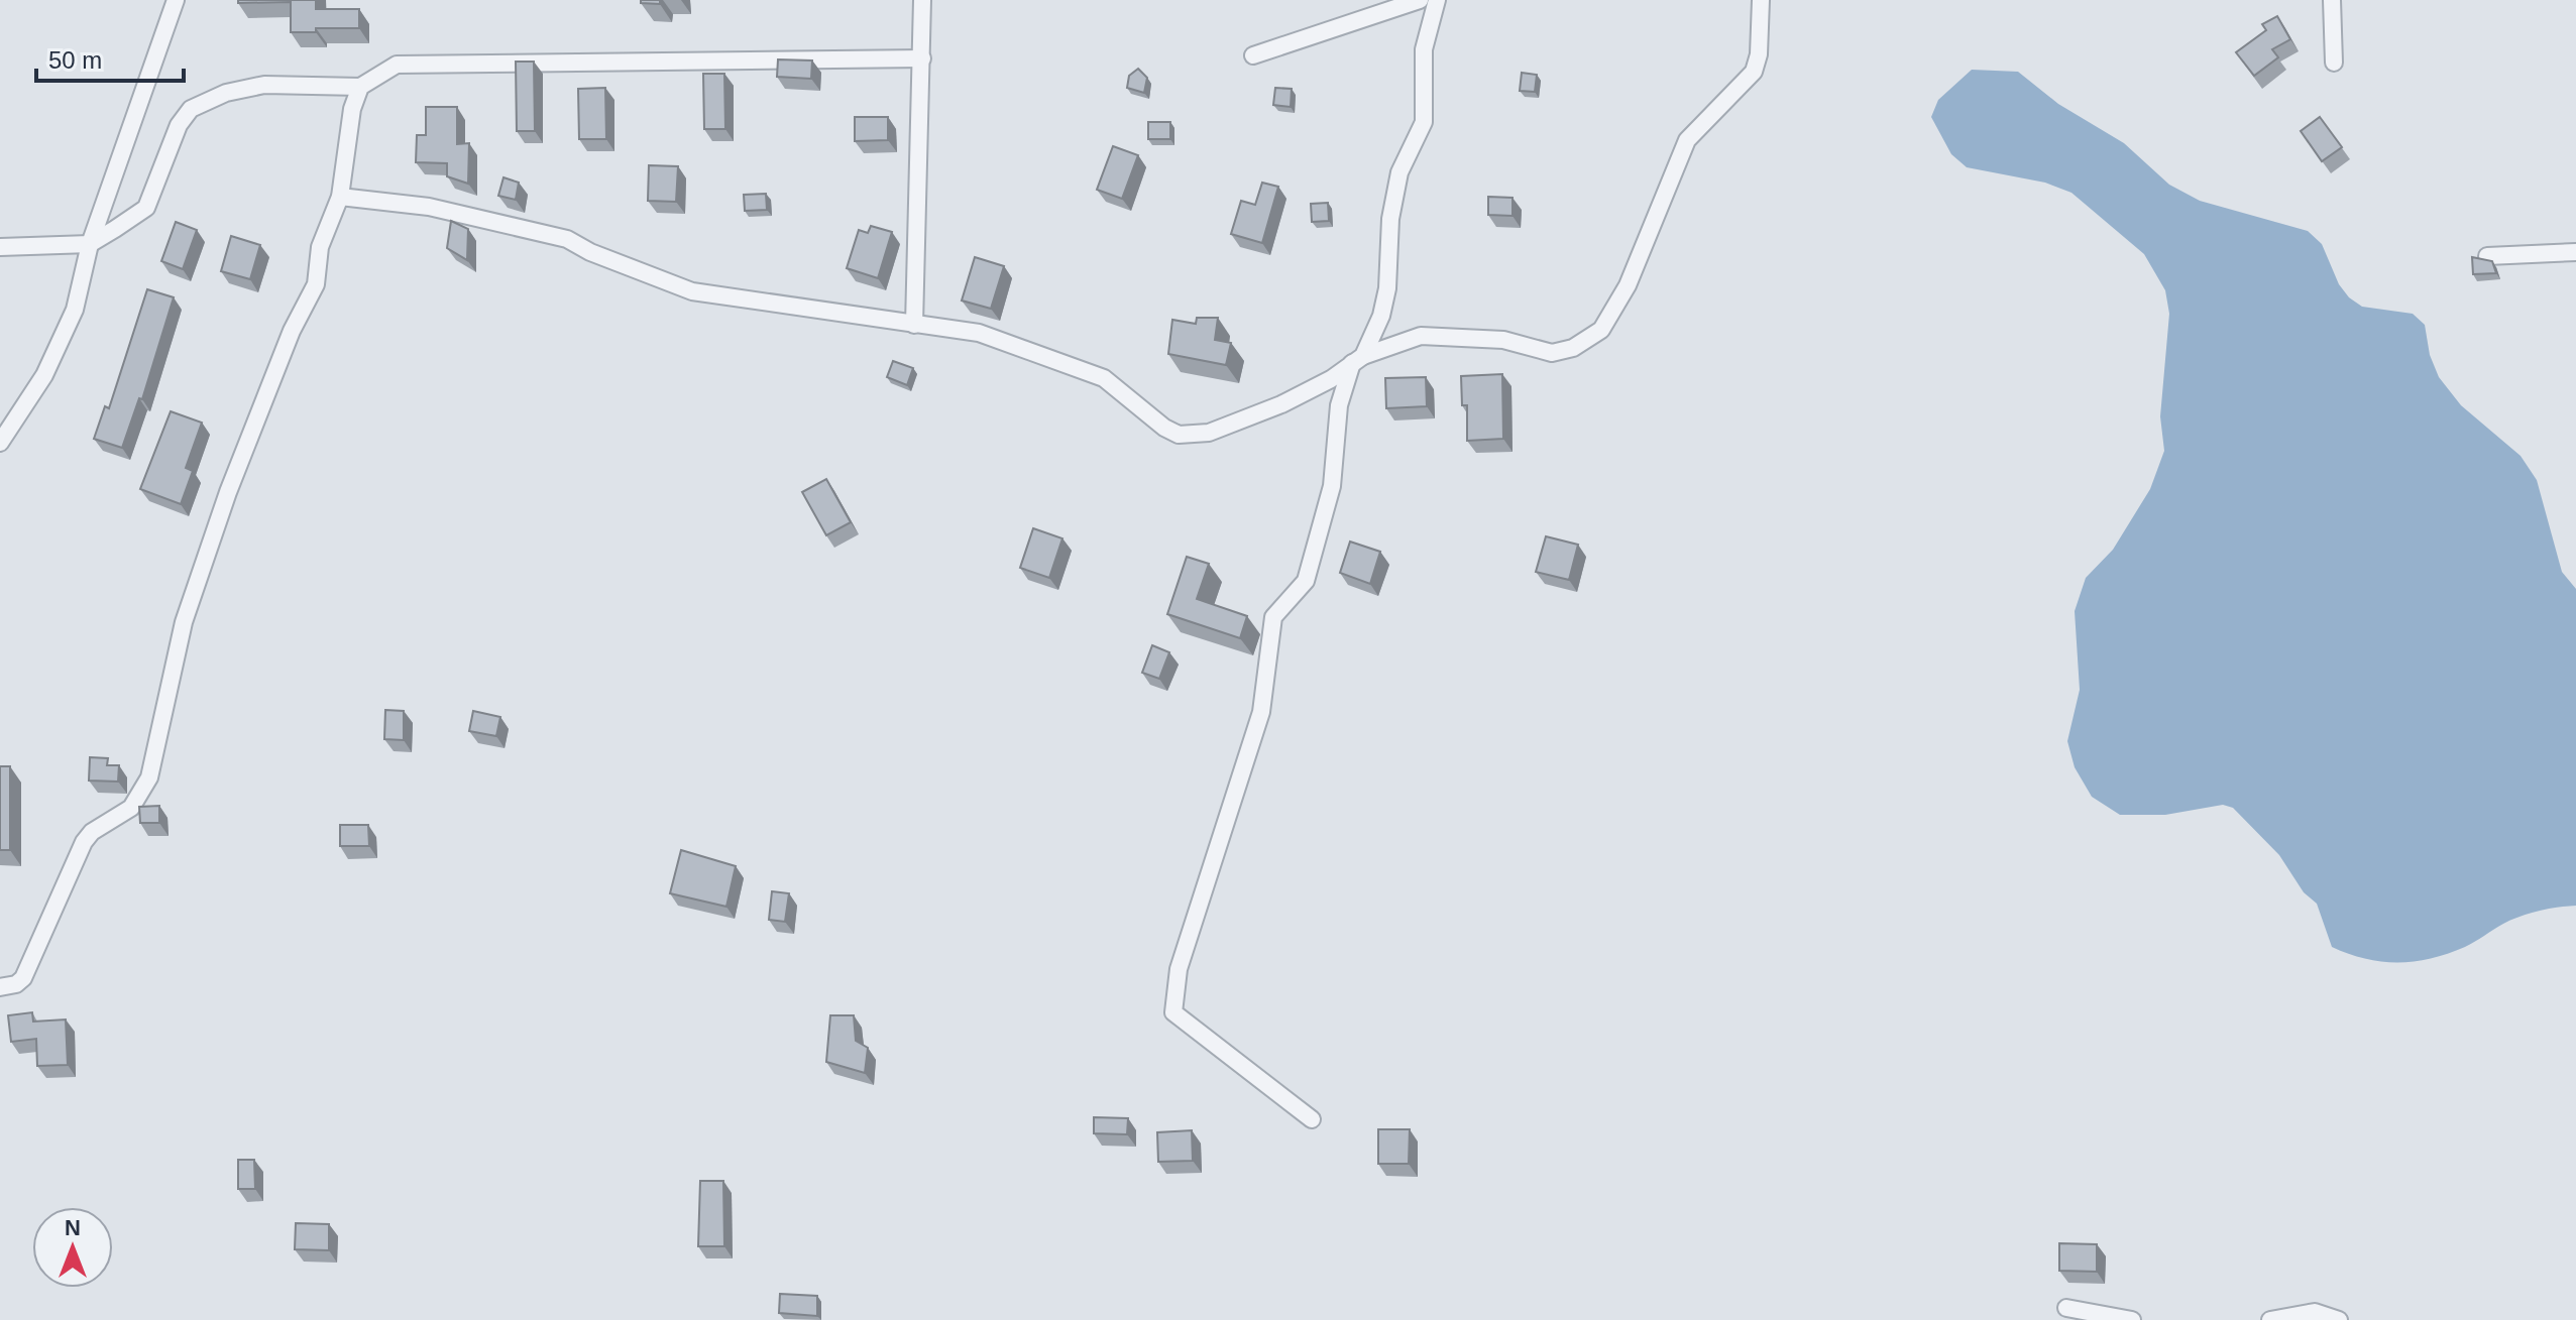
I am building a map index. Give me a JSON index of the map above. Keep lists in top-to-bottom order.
{
  "scale_bar": "50 m",
  "north": "top"
}
